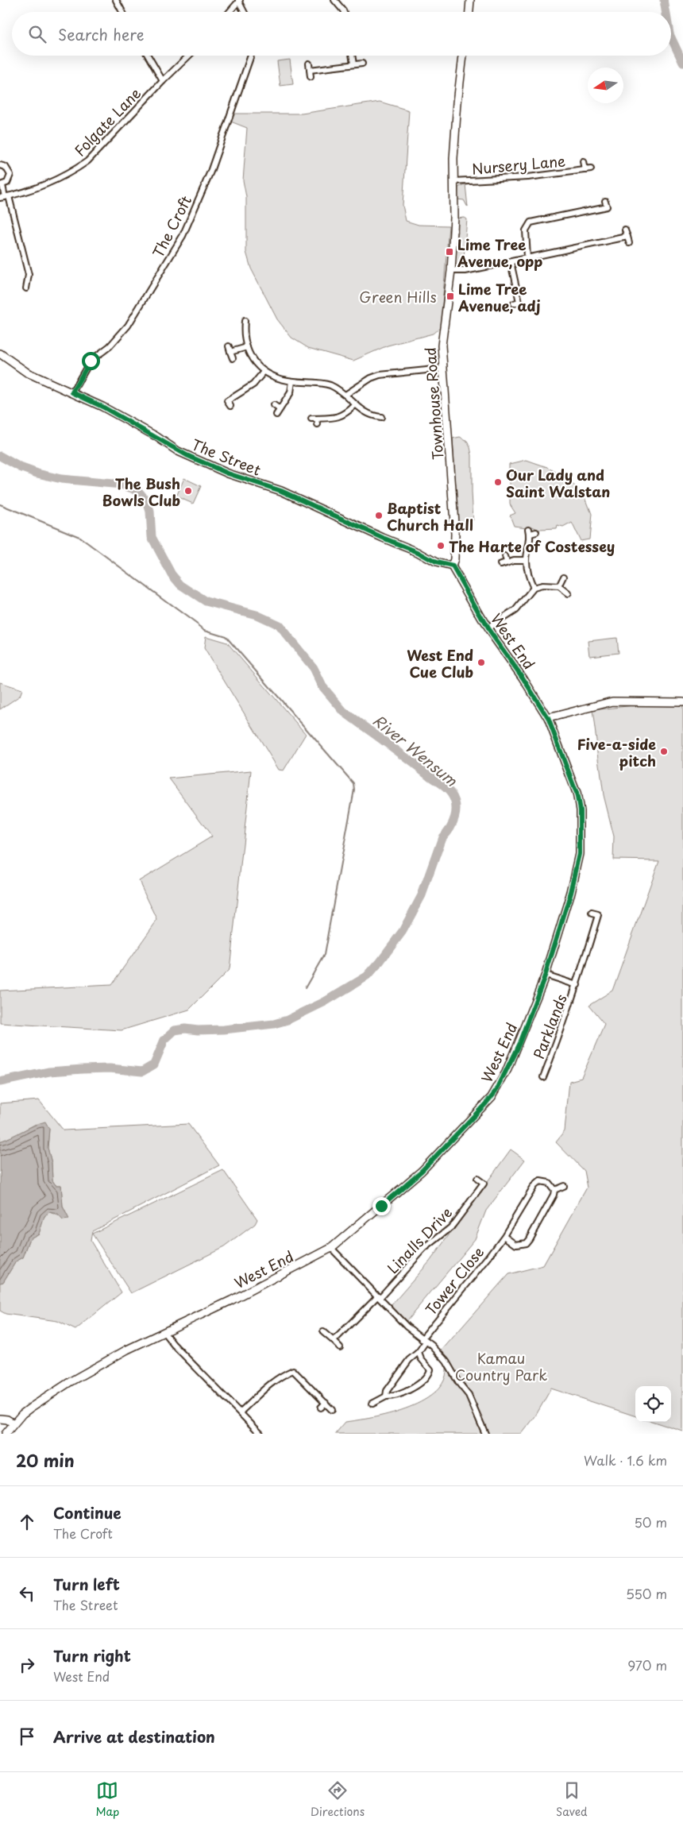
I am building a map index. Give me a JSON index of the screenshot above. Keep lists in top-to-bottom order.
{
  "streets": {
    "street": [
      "Folgate Lane",
      "Nursery Lane",
      "The Croft",
      "Townhouse Road",
      "The Street",
      "West End",
      "Parklands",
      "Linalls Drive",
      "Tower Close"
    ]
  },
  "crossings": [
    ["Nursery Lane", "Townhouse Road"],
    ["The Croft", "The Street"],
    ["Townhouse Road", "The Street"],
    ["Townhouse Road", "West End"],
    ["The Street", "West End"],
    ["West End", "Parklands"]
  ],
  "water": ["River Wensum"],
  "parks": ["Green Hills", "Kamau Country Park"],
  "places": {
    "transit": ["Lime Tree Avenue, opp", "Lime Tree Avenue, adj"],
    "other": [
      "Our Lady and Saint Walstan",
      "The Bush Bowls Club",
      "Baptist Church Hall",
      "The Harte of Costessey",
      "West End Cue Club",
      "Five-a-side pitch"
    ]
  },
  "north": "left",
  "page": {
    "search": "Search here",
    "heading": ["20 min", "Walk · 1.6 km"],
    "list": [
      ["Continue", "The Croft", "50 m"],
      ["Turn left", "The Street", "550 m"],
      ["Turn right", "West End", "970 m"],
      "Arrive at destination"
    ],
    "nav": ["Map", "Directions", "Saved"]
  }
}
